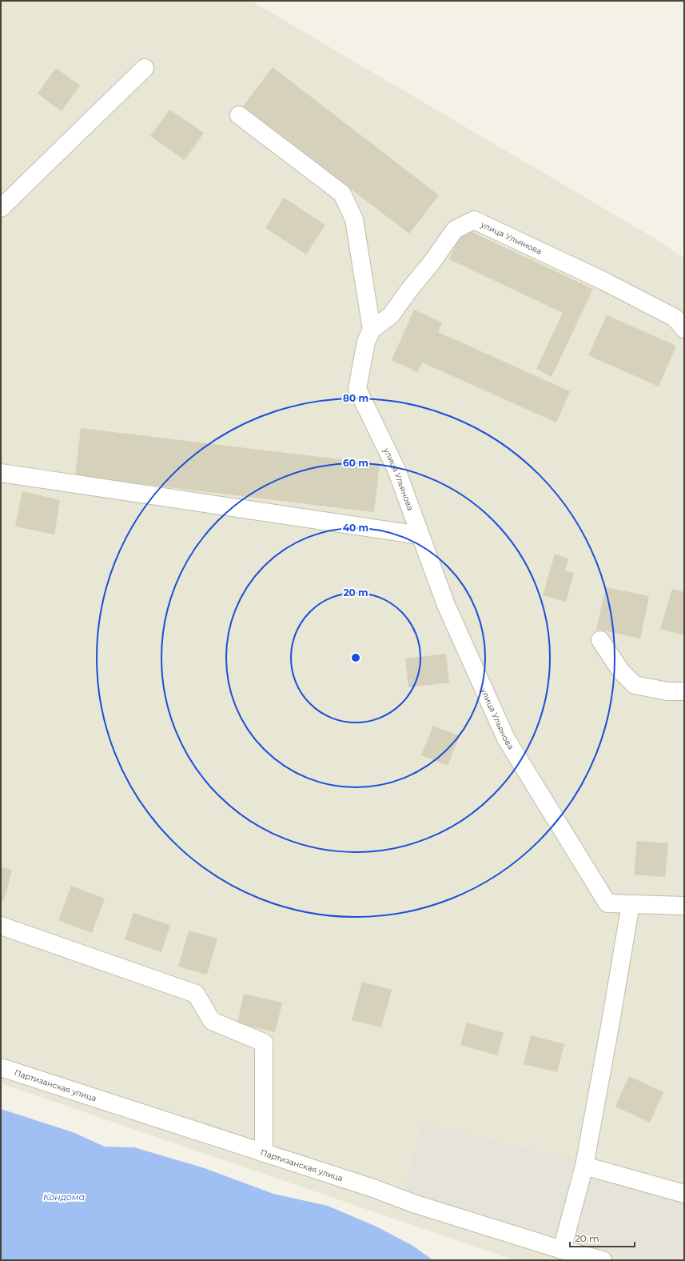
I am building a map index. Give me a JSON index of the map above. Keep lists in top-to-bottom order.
{
  "streets": {
    "street": ["улица Ульянова", "Партизанская улица"]
  },
  "water": ["Кондома"],
  "scale_bar": "20 m",
  "rings": [
    "80 m",
    "60 m",
    "40 m",
    "20 m"
  ]
}
